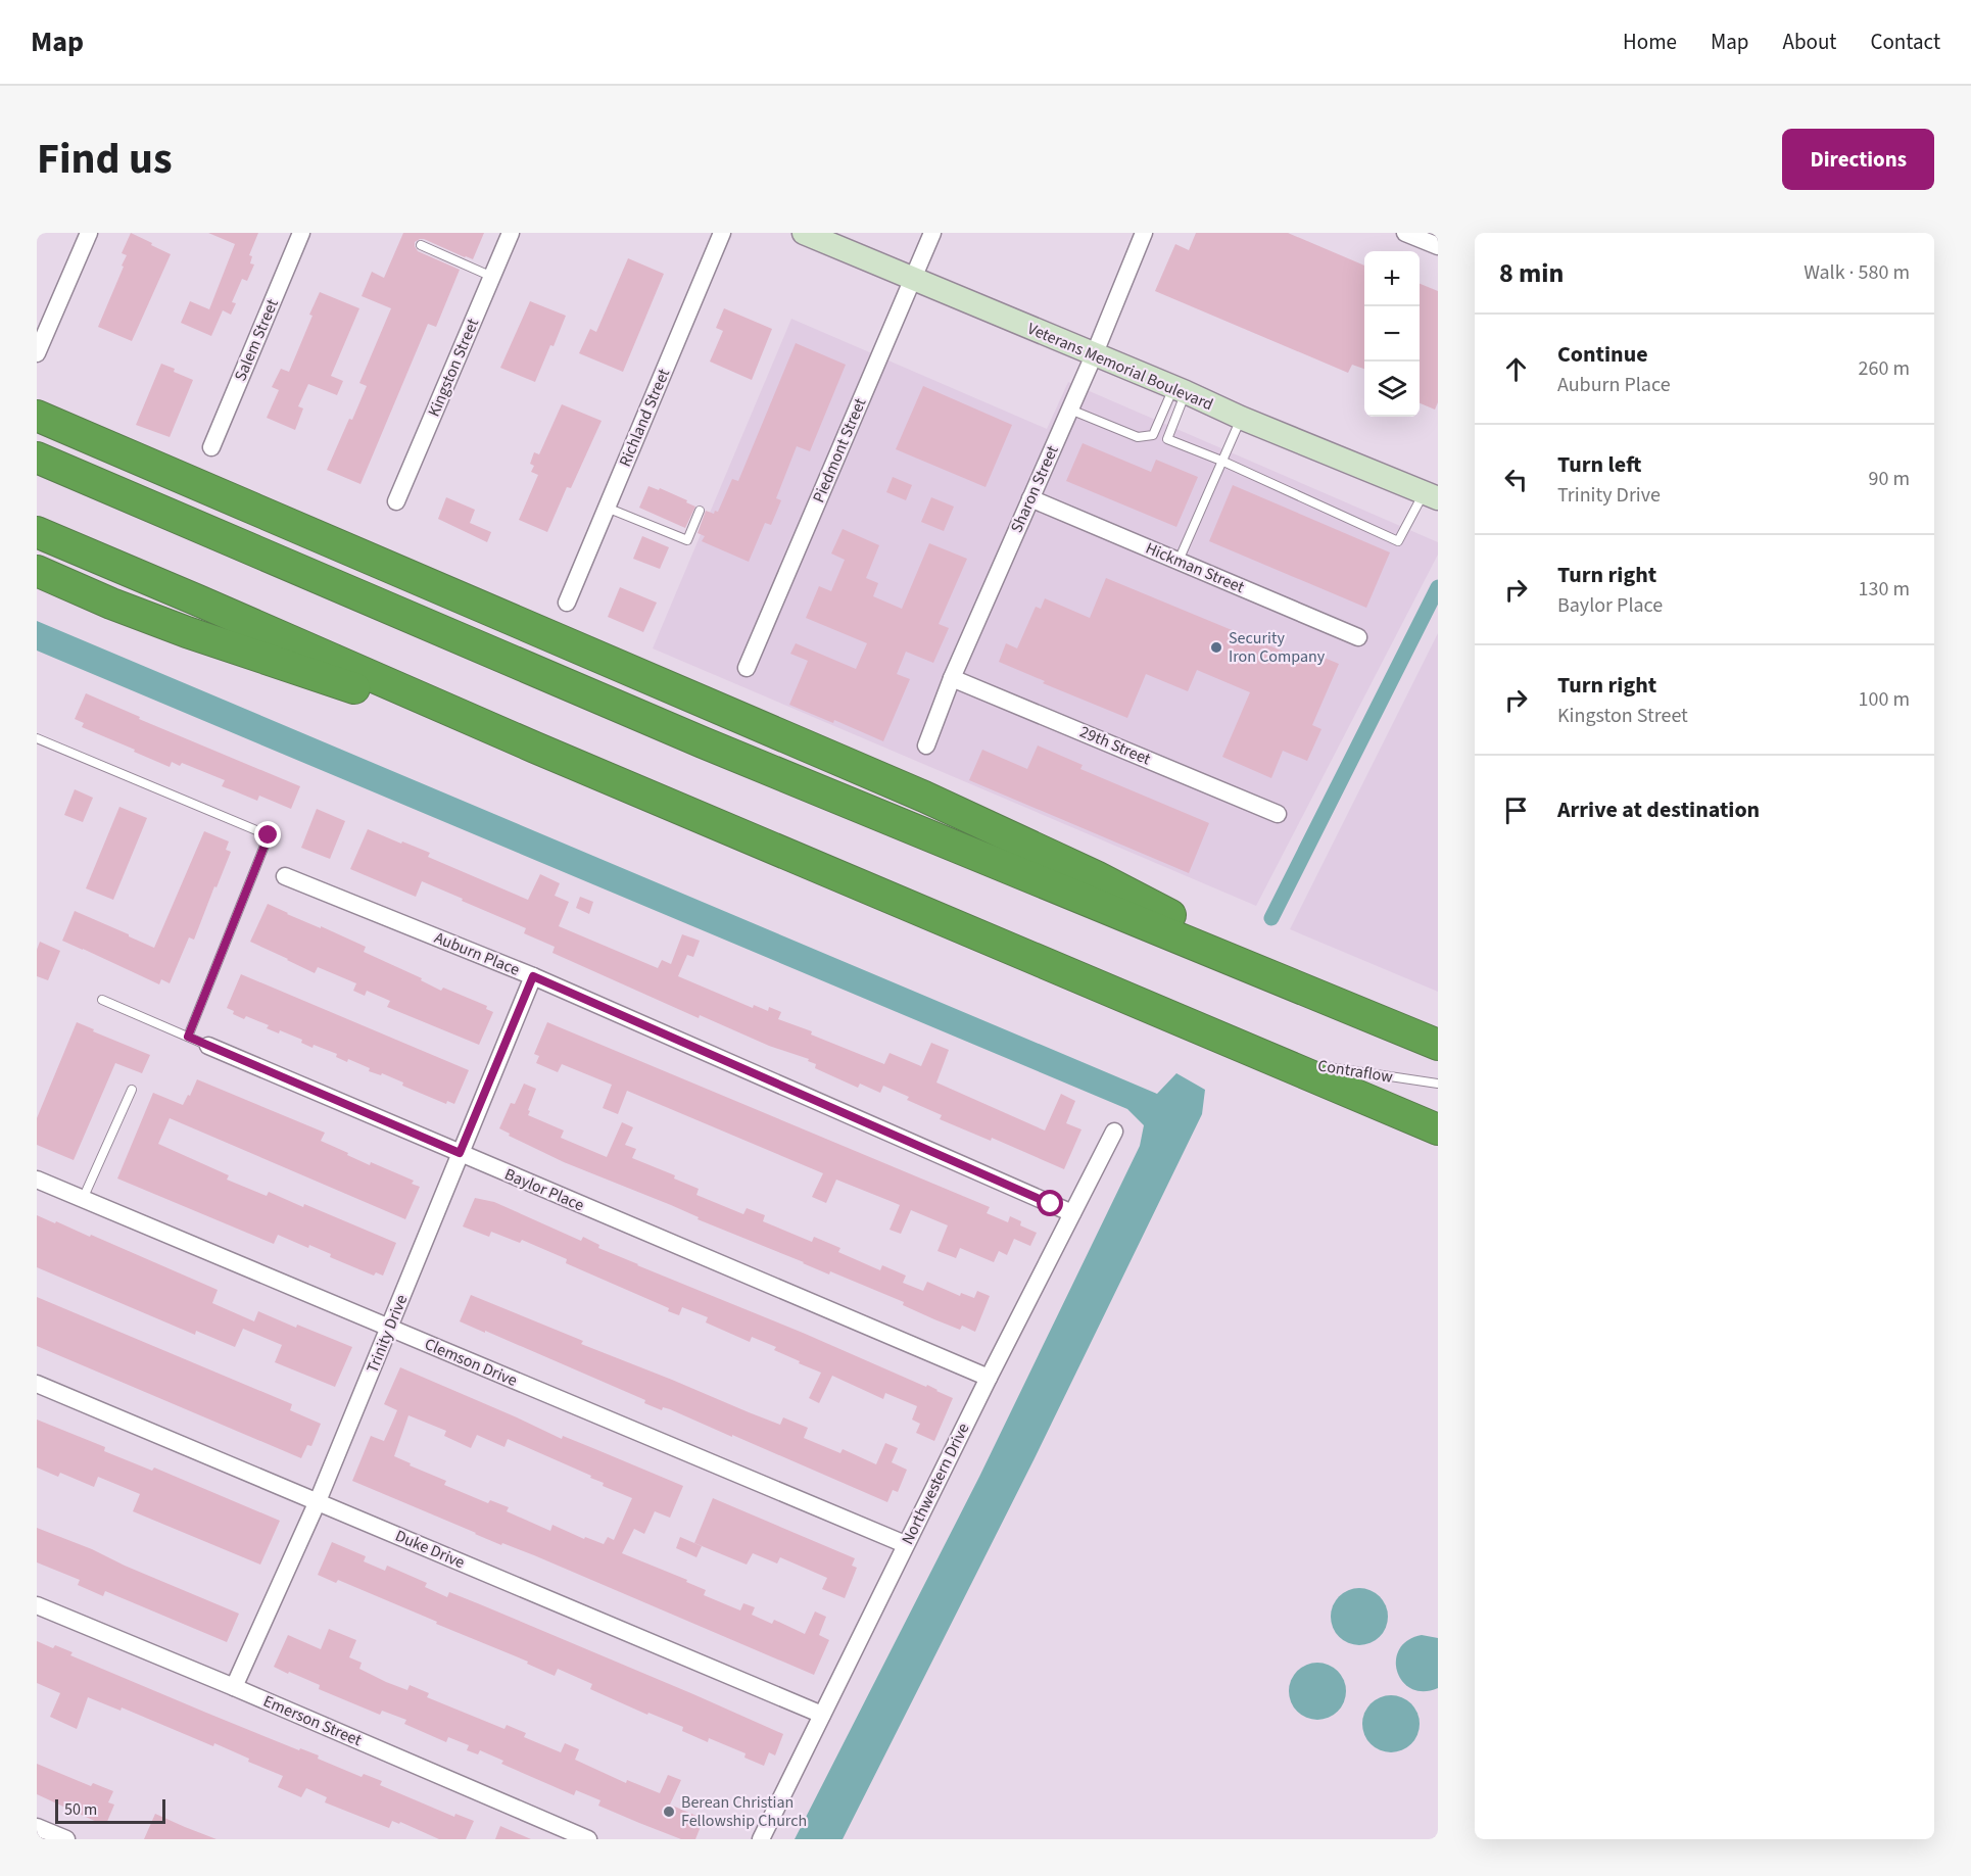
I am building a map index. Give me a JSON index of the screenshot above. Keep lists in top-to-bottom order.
{
  "streets": {
    "street": [
      "Salem Street",
      "Veterans Memorial Boulevard",
      "Kingston Street",
      "Richland Street",
      "Piedmont Street",
      "Sharon Street",
      "Hickman Street",
      "29th Street",
      "Auburn Place",
      "Baylor Place",
      "Trinity Drive",
      "Clemson Drive",
      "Northwestern Drive",
      "Duke Drive",
      "Emerson Street"
    ],
    "lane": ["Contraflow"]
  },
  "crossings": [
    ["Veterans Memorial Boulevard", "Piedmont Street"],
    ["Veterans Memorial Boulevard", "Sharon Street"],
    ["Sharon Street", "Hickman Street"],
    ["Sharon Street", "29th Street"],
    ["Auburn Place", "Trinity Drive"],
    ["Auburn Place", "Northwestern Drive"],
    ["Baylor Place", "Trinity Drive"],
    ["Baylor Place", "Northwestern Drive"],
    ["Trinity Drive", "Clemson Drive"],
    ["Trinity Drive", "Duke Drive"],
    ["Trinity Drive", "Emerson Street"],
    ["Clemson Drive", "Northwestern Drive"],
    ["Northwestern Drive", "Duke Drive"]
  ],
  "places": ["Security Iron Company", "Berean Christian Fellowship Church"],
  "scale_bar": "50 m",
  "page": {
    "header": "Map",
    "nav": [
      "Home",
      "Map",
      "About",
      "Contact"
    ],
    "title": "Find us",
    "buttons": "Directions",
    "heading": ["8 min", "Walk · 580 m"],
    "map_buttons": ["+", "−"],
    "list": [
      ["Continue", "Auburn Place", "260 m"],
      ["Turn left", "Trinity Drive", "90 m"],
      ["Turn right", "Baylor Place", "130 m"],
      ["Turn right", "Kingston Street", "100 m"],
      "Arrive at destination"
    ],
    "scale": "50 m"
  }
}
